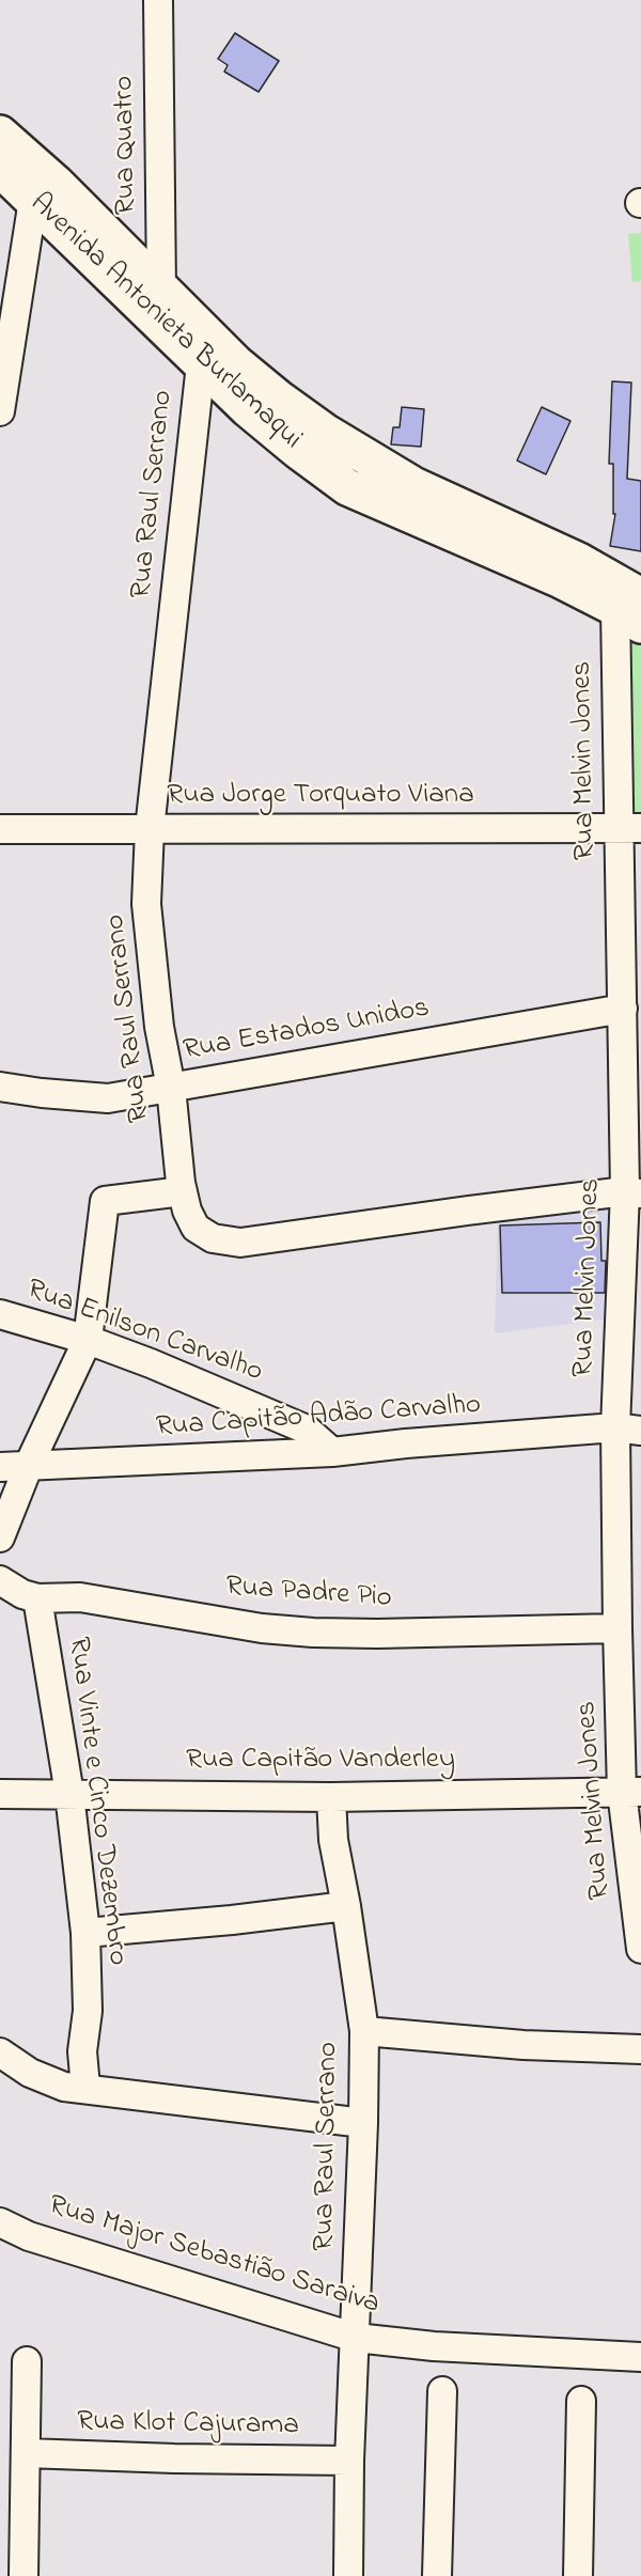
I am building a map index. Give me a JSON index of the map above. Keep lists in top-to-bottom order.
{
  "streets": {
    "main road": ["Avenida Antonieta Burlamaqui"],
    "street": [
      "Rua Quatro",
      "Rua Raul Serrano",
      "Rua Melvin Jones",
      "Rua Jorge Torquato Viana",
      "Rua Estados Unidos",
      "Rua Enilson Carvalho",
      "Rua Capitão Adão Carvalho",
      "Rua Padre Pio",
      "Rua Capitão Vanderley",
      "Rua Vinte e Cinco Dezembro",
      "Rua Major Sebastião Saraiva",
      "Rua Klot Cajurama"
    ]
  },
  "crossings": [
    ["Rua Quatro", "Avenida Antonieta Burlamaqui"],
    ["Avenida Antonieta Burlamaqui", "Rua Raul Serrano"],
    ["Avenida Antonieta Burlamaqui", "Rua Melvin Jones"],
    ["Rua Raul Serrano", "Rua Melvin Jones"],
    ["Rua Raul Serrano", "Rua Jorge Torquato Viana"],
    ["Rua Raul Serrano", "Rua Estados Unidos"],
    ["Rua Raul Serrano", "Rua Capitão Vanderley"],
    ["Rua Raul Serrano", "Rua Major Sebastião Saraiva"],
    ["Rua Raul Serrano", "Rua Klot Cajurama"],
    ["Rua Melvin Jones", "Rua Jorge Torquato Viana"],
    ["Rua Melvin Jones", "Rua Estados Unidos"],
    ["Rua Melvin Jones", "Rua Capitão Adão Carvalho"],
    ["Rua Melvin Jones", "Rua Padre Pio"],
    ["Rua Melvin Jones", "Rua Capitão Vanderley"],
    ["Rua Enilson Carvalho", "Rua Capitão Adão Carvalho"],
    ["Rua Padre Pio", "Rua Vinte e Cinco Dezembro"],
    ["Rua Capitão Vanderley", "Rua Vinte e Cinco Dezembro"]
  ]
}
